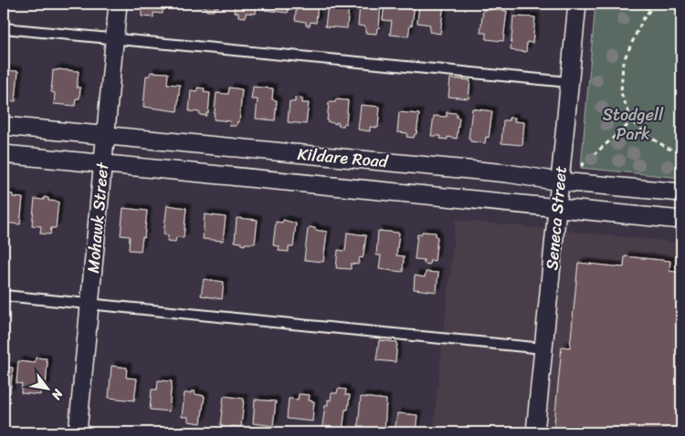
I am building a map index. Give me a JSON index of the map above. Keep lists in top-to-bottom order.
{
  "streets": {
    "street": ["Kildare Road", "Mohawk Street", "Seneca Street"]
  },
  "crossings": [
    ["Kildare Road", "Mohawk Street"],
    ["Kildare Road", "Seneca Street"]
  ],
  "parks": ["Stodgell Park"],
  "north": "bottom right"
}
